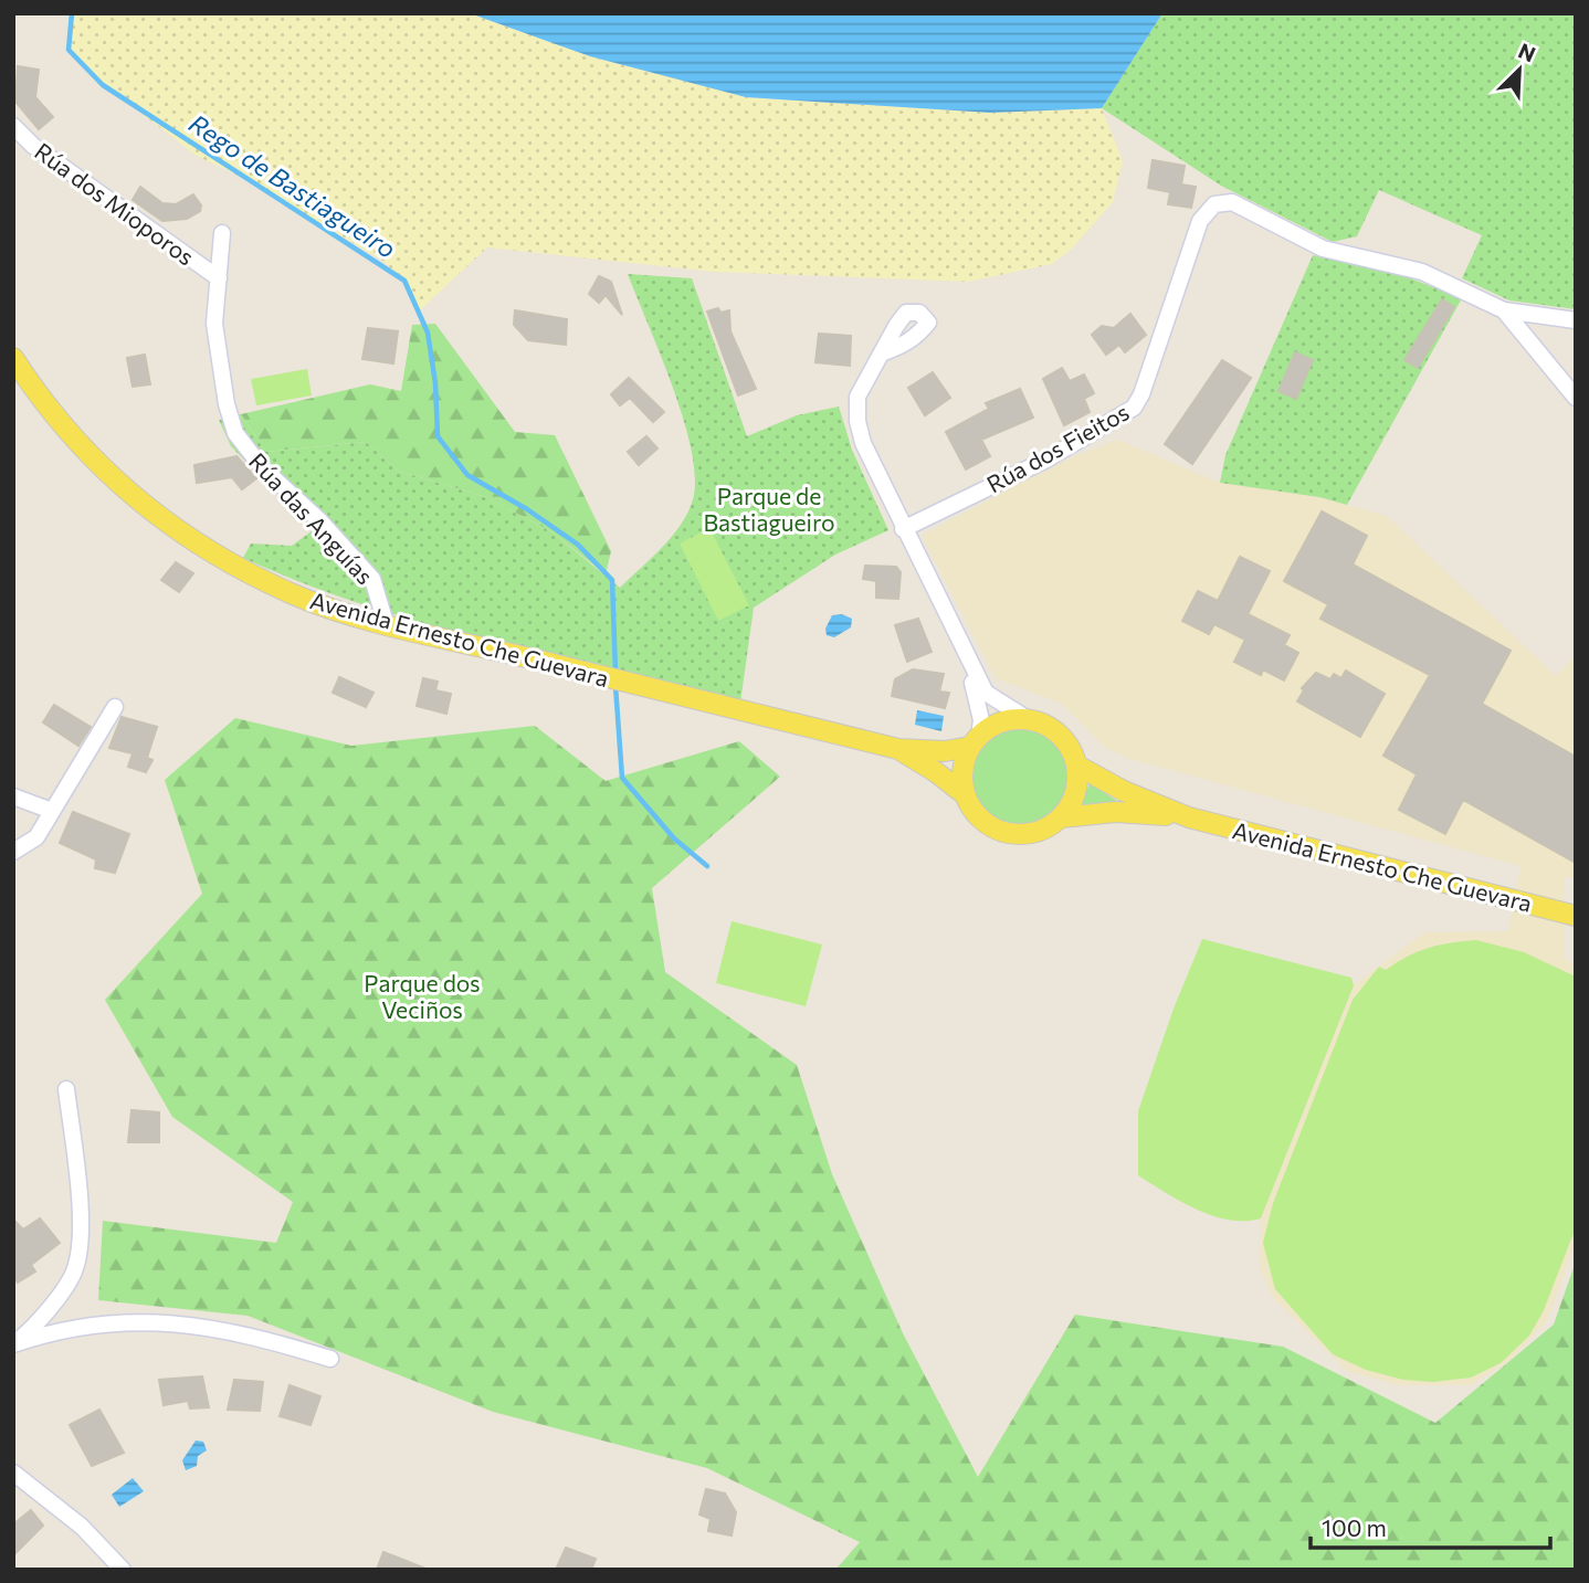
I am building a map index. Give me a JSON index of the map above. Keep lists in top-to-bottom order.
{
  "streets": {
    "main road": ["Avenida Ernesto Che Guevara"],
    "street": ["Rúa dos Mioporos", "Rúa dos Fieitos", "Rúa das Anguías"]
  },
  "crossings": [
    ["Rúa dos Mioporos", "Rúa das Anguías"],
    ["Rúa das Anguías", "Avenida Ernesto Che Guevara"]
  ],
  "water": ["Rego de Bastiagueiro"],
  "parks": ["Parque de Bastiagueiro", "Parque dos Veciños"],
  "scale_bar": "100 m",
  "north": "top right"
}
